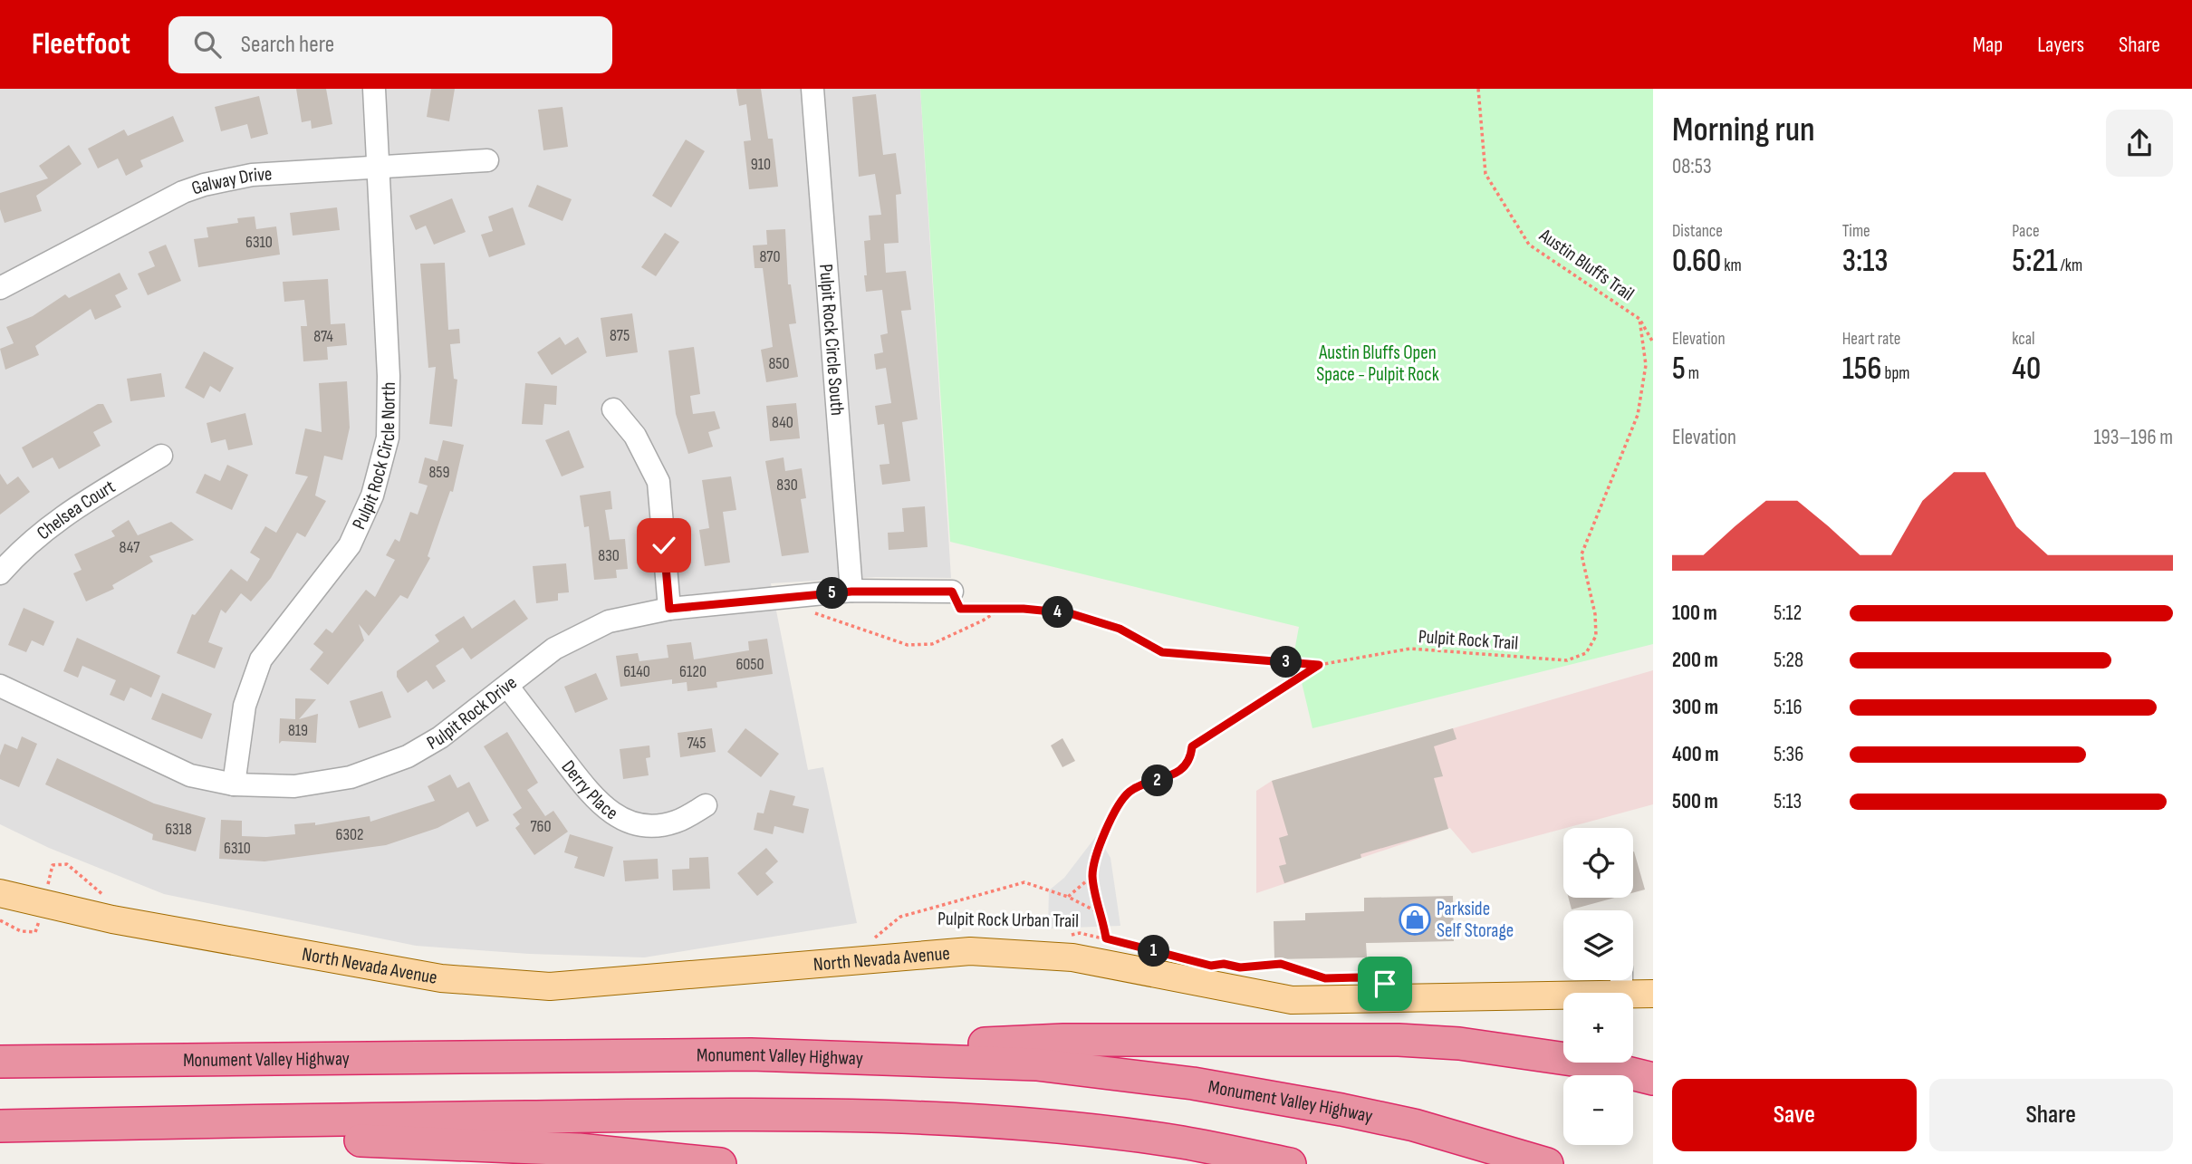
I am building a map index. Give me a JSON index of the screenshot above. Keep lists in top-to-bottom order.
{
  "streets": {
    "highway": ["Monument Valley Highway"],
    "main road": ["North Nevada Avenue"],
    "street": [
      "Galway Drive",
      "Pulpit Rock Circle South",
      "Pulpit Rock Circle North",
      "Chelsea Court",
      "Pulpit Rock Drive",
      "Derry Place"
    ],
    "path": ["Austin Bluffs Trail", "Pulpit Rock Trail", "Pulpit Rock Urban Trail"]
  },
  "crossings": [
    ["Galway Drive", "Pulpit Rock Circle North"],
    ["Austin Bluffs Trail", "Pulpit Rock Trail"],
    ["Pulpit Rock Circle South", "Pulpit Rock Drive"],
    ["Pulpit Rock Circle North", "Pulpit Rock Drive"],
    ["Pulpit Rock Trail", "Pulpit Rock Drive"],
    ["Pulpit Rock Drive", "Derry Place"],
    ["Pulpit Rock Urban Trail", "North Nevada Avenue"]
  ],
  "parks": ["Austin Bluffs Open Space - Pulpit Rock"],
  "places": {
    "shop": ["Parkside Self Storage"]
  },
  "house_numbers": [
    "910",
    "6310",
    "870",
    "875",
    "874",
    "850",
    "840",
    "859",
    "830",
    "847",
    "830",
    "6050",
    "6140",
    "6120",
    "819",
    "745",
    "760",
    "6318",
    "6302",
    "6310"
  ],
  "page": {
    "header": "Fleetfoot",
    "search": "Search here",
    "nav": ["Map", "Layers", "Share"],
    "heading": ["Morning run", "08:53"],
    "stats": [
      ["Distance", "0.60 km"],
      ["Time", "3:13"],
      ["Pace", "5:21 /km"],
      ["Elevation", "5 m"],
      ["Heart rate", "156 bpm"],
      ["kcal", "40"]
    ],
    "chart": ["Elevation", "193–196 m"],
    "pins": [
      "5",
      "4",
      "3",
      "2",
      "1"
    ],
    "list": [
      {
        "name": "100 m",
        "note": "5:12"
      },
      {
        "name": "200 m",
        "note": "5:28"
      },
      {
        "name": "300 m",
        "note": "5:16"
      },
      {
        "name": "400 m",
        "note": "5:36"
      },
      {
        "name": "500 m",
        "note": "5:13"
      }
    ],
    "map_buttons": ["+", "−"],
    "buttons": ["Save", "Share"]
  }
}
